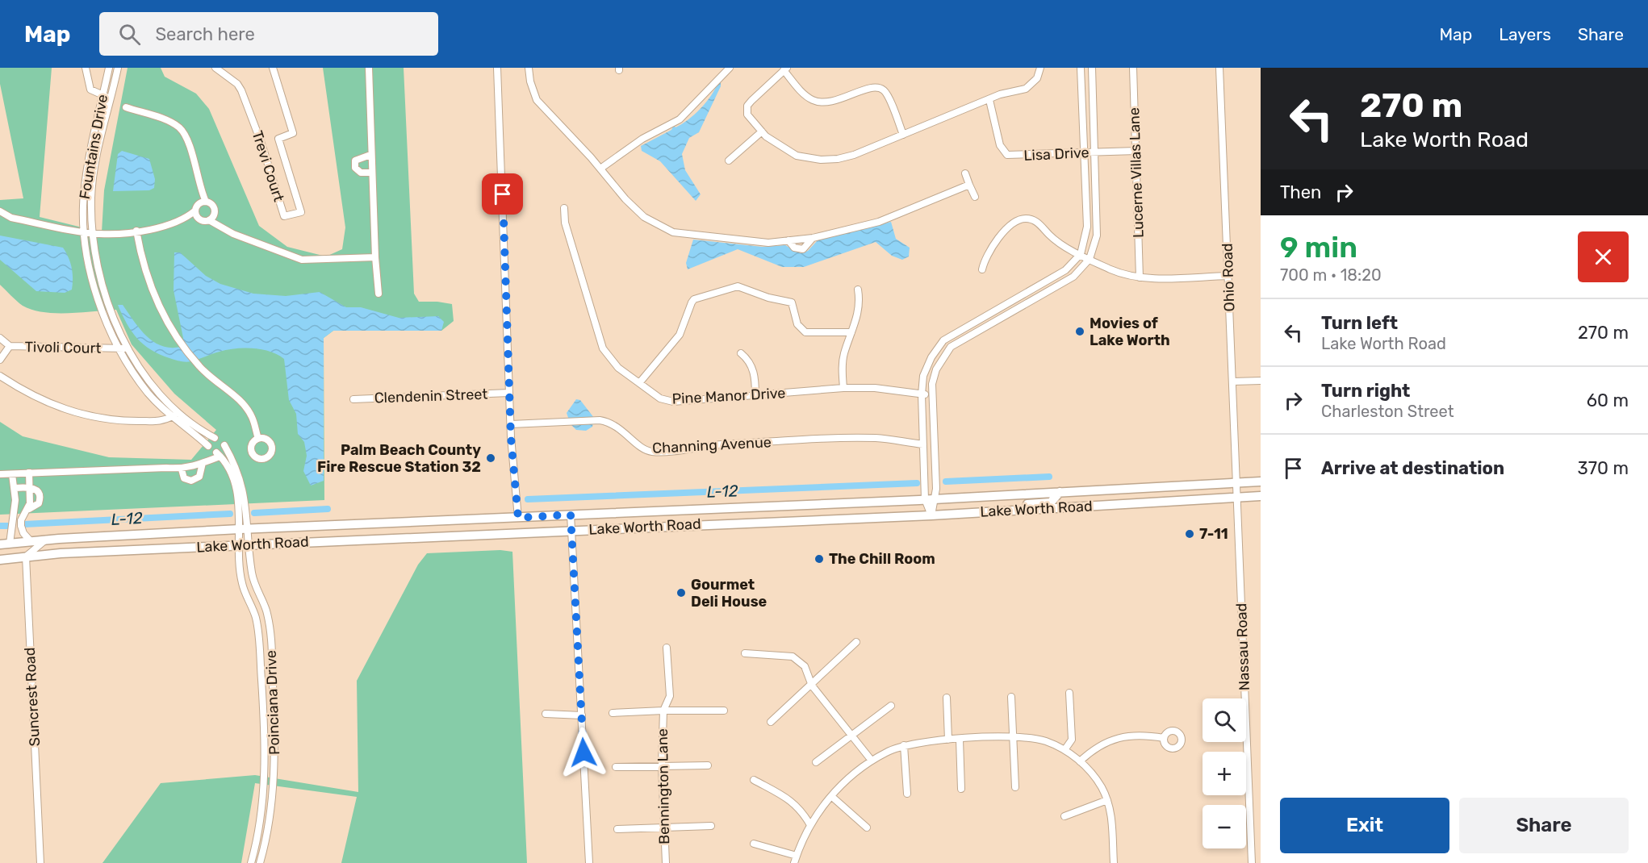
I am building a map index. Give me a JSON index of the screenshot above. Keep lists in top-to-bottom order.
{
  "streets": {
    "main road": ["Lake Worth Road"],
    "street": [
      "Fountains Drive",
      "Lisa Drive",
      "Trevi Court",
      "Lucerne Villas Lane",
      "Ohio Road",
      "Tivoli Court",
      "Clendenin Street",
      "Pine Manor Drive",
      "Channing Avenue",
      "Nassau Road",
      "Suncrest Road",
      "Poinciana Drive",
      "Bennington Lane"
    ]
  },
  "crossings": [
    ["Fountains Drive", "Tivoli Court"],
    ["Lisa Drive", "Lucerne Villas Lane"],
    ["Ohio Road", "Lake Worth Road"],
    ["Ohio Road", "Nassau Road"],
    ["Lake Worth Road", "Nassau Road"],
    ["Lake Worth Road", "Suncrest Road"],
    ["Lake Worth Road", "Poinciana Drive"]
  ],
  "water": ["L-12"],
  "places": [
    "Movies of Lake Worth",
    "Palm Beach County Fire Rescue Station 32",
    "7-11",
    "The Chill Room",
    "Gourmet Deli House"
  ],
  "page": {
    "header": "Map",
    "search": "Search here",
    "nav": ["Map", "Layers", "Share"],
    "turn": ["270 m", "Lake Worth Road"],
    "then": "Then",
    "heading": ["9 min", "700 m · 18:20"],
    "list": [
      {
        "name": "Turn left",
        "note": "Lake Worth Road",
        "value": "270 m"
      },
      {
        "name": "Turn right",
        "note": "Charleston Street",
        "value": "60 m"
      },
      {
        "name": "Arrive at destination",
        "value": "370 m"
      }
    ],
    "map_buttons": ["+", "−"],
    "buttons": ["Exit", "Share"]
  }
}
